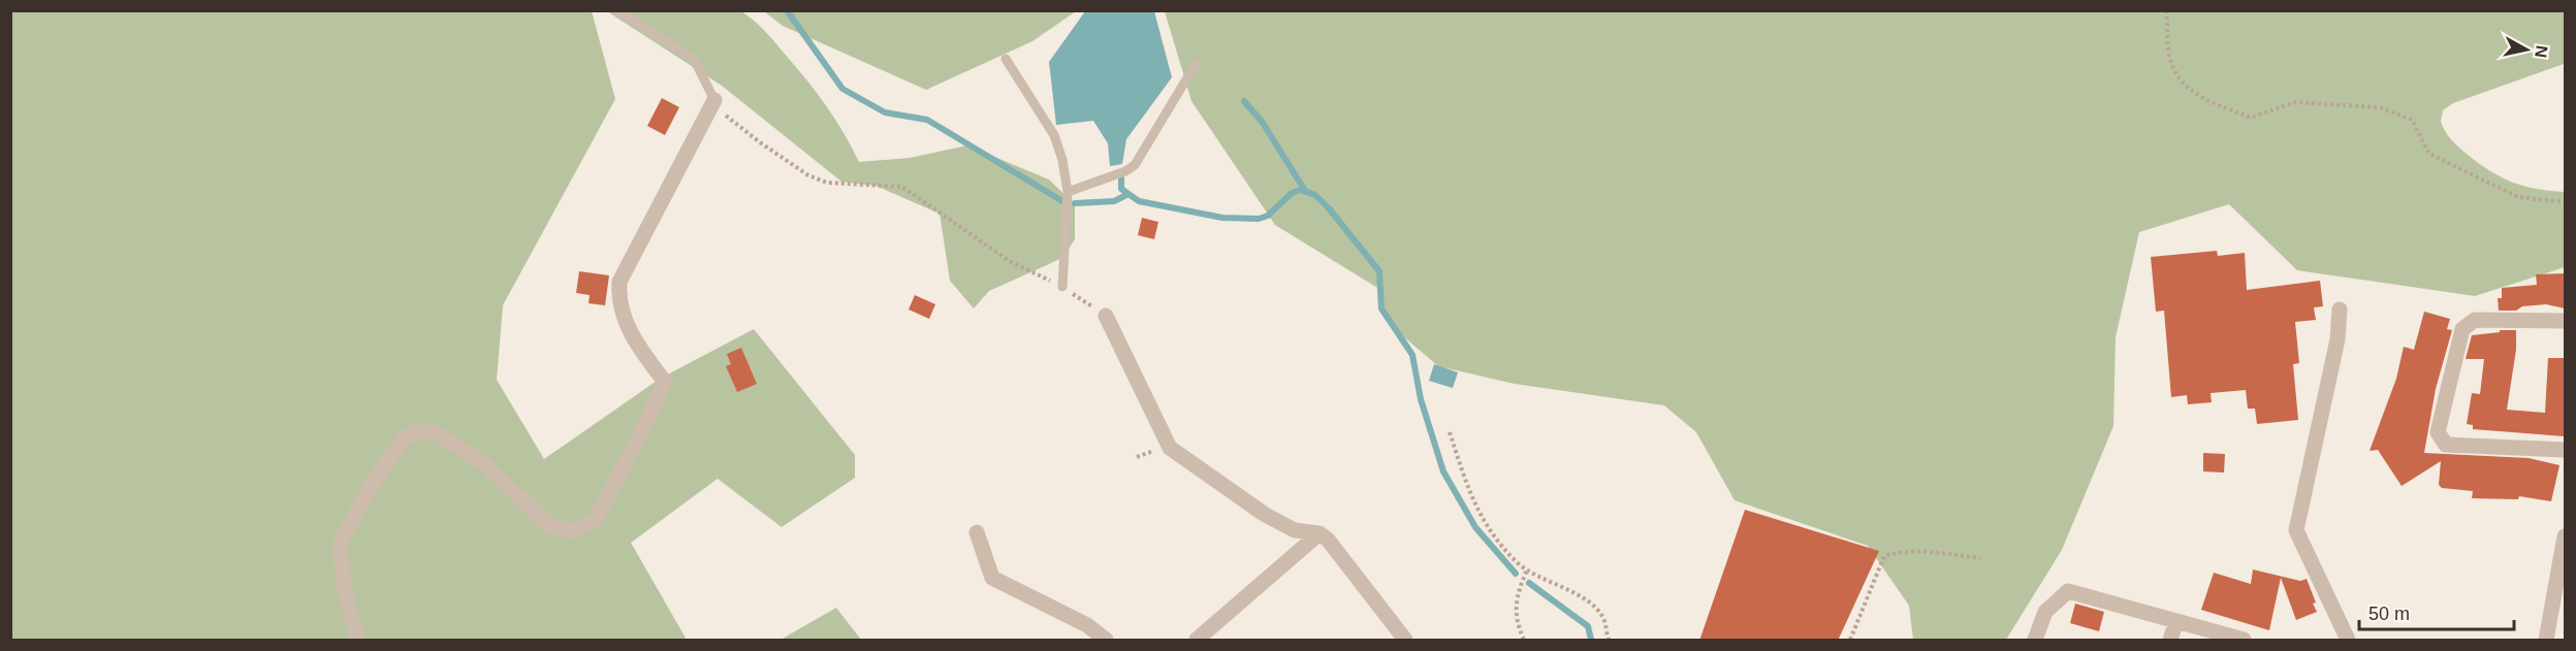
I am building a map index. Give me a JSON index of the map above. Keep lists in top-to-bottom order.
{
  "scale_bar": "50 m",
  "north": "right"
}
